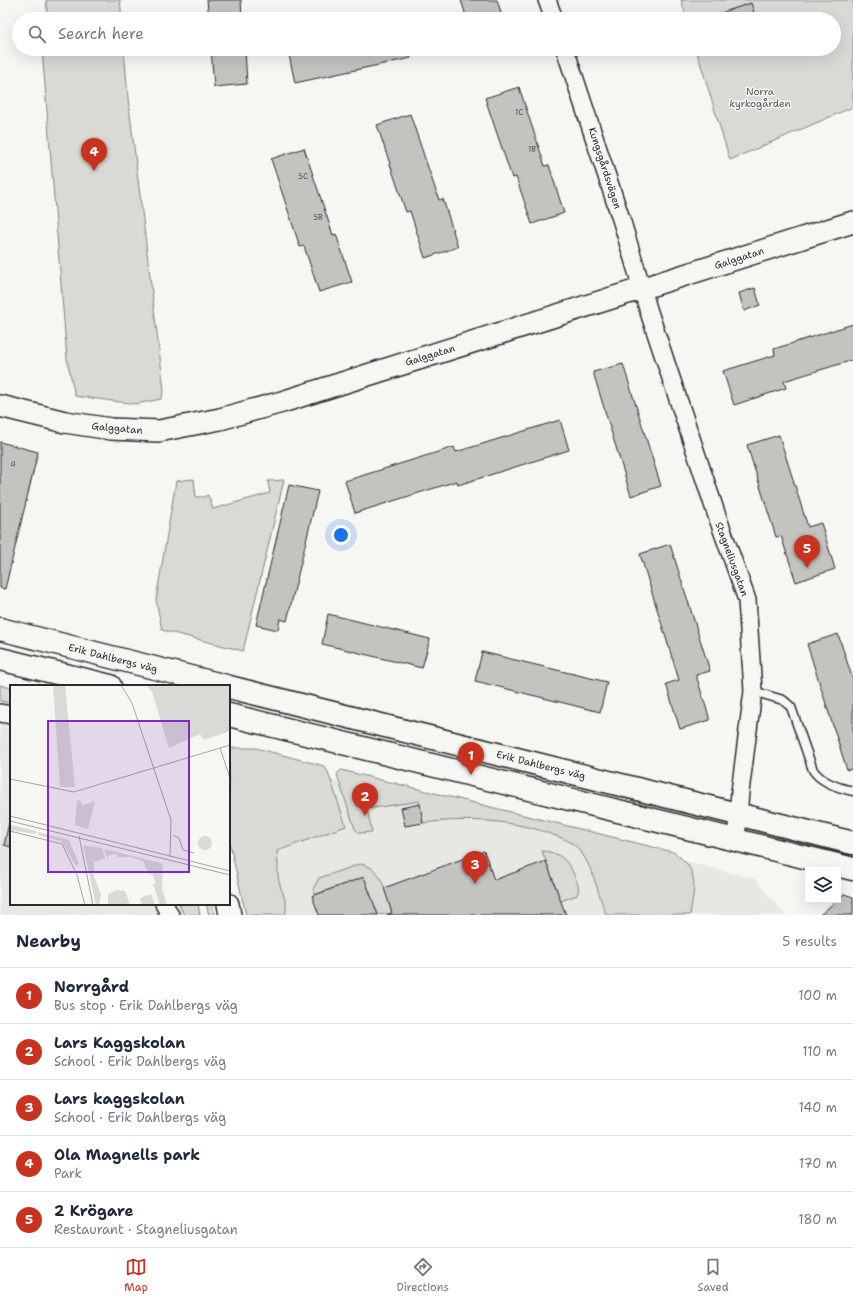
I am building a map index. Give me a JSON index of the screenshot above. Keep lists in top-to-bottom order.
{
  "streets": {
    "main road": ["Erik Dahlbergs väg"],
    "street": ["Kungsgårdsvägen", "Galggatan", "Stagneliusgatan"]
  },
  "crossings": [
    ["Kungsgårdsvägen", "Galggatan"],
    ["Kungsgårdsvägen", "Stagneliusgatan"],
    ["Galggatan", "Stagneliusgatan"],
    ["Stagneliusgatan", "Erik Dahlbergs väg"]
  ],
  "parks": ["Norra kyrkogården"],
  "house_numbers": [
    "1C",
    "1B",
    "5C",
    "5B",
    "4"
  ],
  "page": {
    "search": "Search here",
    "pins": [
      "4",
      "5",
      "1",
      "2",
      "3"
    ],
    "heading": ["Nearby", "5 results"],
    "list": [
      {
        "mark": "1",
        "name": "Norrgård",
        "note": "Bus stop · Erik Dahlbergs väg",
        "value": "100 m"
      },
      {
        "mark": "2",
        "name": "Lars Kaggskolan",
        "note": "School · Erik Dahlbergs väg",
        "value": "110 m"
      },
      {
        "mark": "3",
        "name": "Lars kaggskolan",
        "note": "School · Erik Dahlbergs väg",
        "value": "140 m"
      },
      {
        "mark": "4",
        "name": "Ola Magnells park",
        "note": "Park",
        "value": "170 m"
      },
      {
        "mark": "5",
        "name": "2 Krögare",
        "note": "Restaurant · Stagneliusgatan",
        "value": "180 m"
      }
    ],
    "nav": ["Map", "Directions", "Saved"]
  }
}
